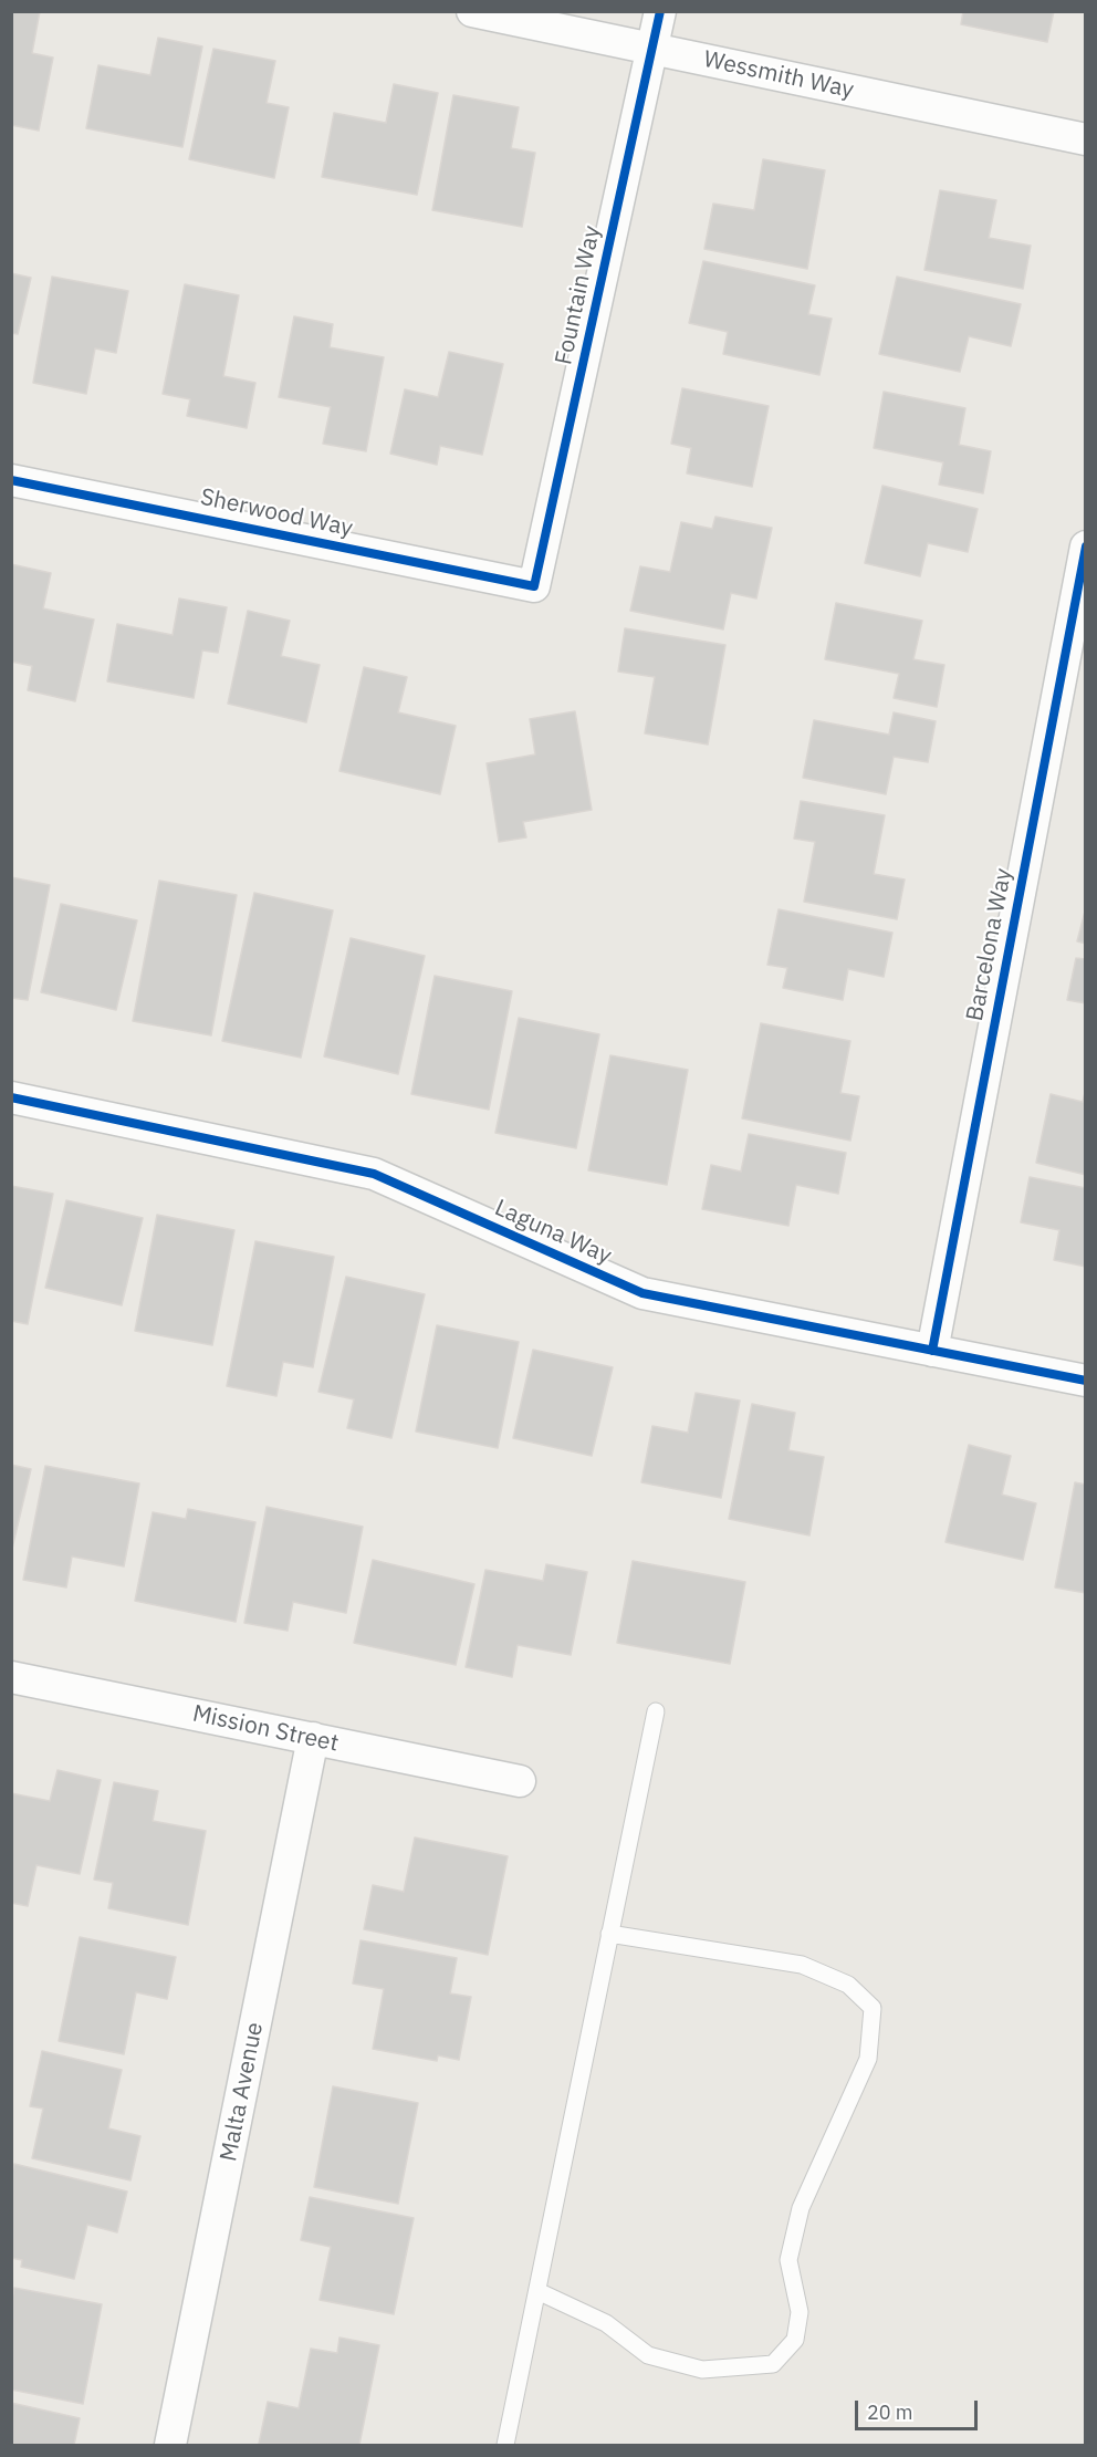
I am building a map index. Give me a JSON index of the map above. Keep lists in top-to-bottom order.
{
  "streets": {
    "street": [
      "Wessmith Way",
      "Fountain Way",
      "Sherwood Way",
      "Barcelona Way",
      "Laguna Way",
      "Mission Street",
      "Malta Avenue"
    ]
  },
  "crossings": [
    ["Wessmith Way", "Fountain Way"],
    ["Fountain Way", "Sherwood Way"],
    ["Barcelona Way", "Laguna Way"],
    ["Mission Street", "Malta Avenue"]
  ],
  "scale_bar": "20 m"
}
